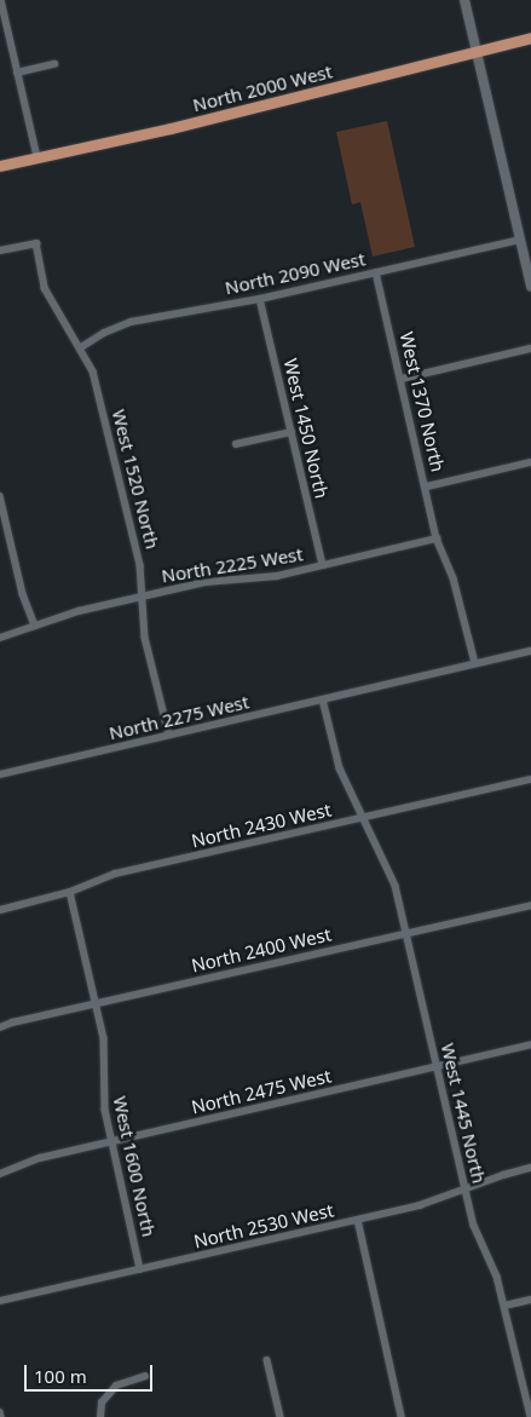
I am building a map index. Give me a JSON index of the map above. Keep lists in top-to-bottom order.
{
  "streets": {
    "main road": ["North 2000 West"],
    "street": [
      "North 2090 West",
      "West 1370 North",
      "West 1450 North",
      "West 1520 North",
      "North 2225 West",
      "North 2275 West",
      "North 2430 West",
      "North 2400 West",
      "North 2475 West",
      "West 1445 North",
      "West 1600 North",
      "North 2530 West"
    ]
  },
  "crossings": [
    ["North 2090 West", "West 1370 North"],
    ["North 2090 West", "West 1450 North"],
    ["North 2090 West", "West 1520 North"],
    ["West 1370 North", "North 2225 West"],
    ["West 1370 North", "North 2275 West"],
    ["West 1450 North", "North 2225 West"],
    ["West 1520 North", "North 2225 West"],
    ["West 1520 North", "North 2275 West"],
    ["North 2275 West", "West 1445 North"],
    ["North 2430 West", "West 1445 North"],
    ["North 2430 West", "West 1600 North"],
    ["North 2400 West", "West 1445 North"],
    ["North 2400 West", "West 1600 North"],
    ["North 2475 West", "West 1445 North"],
    ["North 2475 West", "West 1600 North"],
    ["West 1445 North", "North 2530 West"],
    ["West 1600 North", "North 2530 West"]
  ],
  "scale_bar": "100 m"
}
